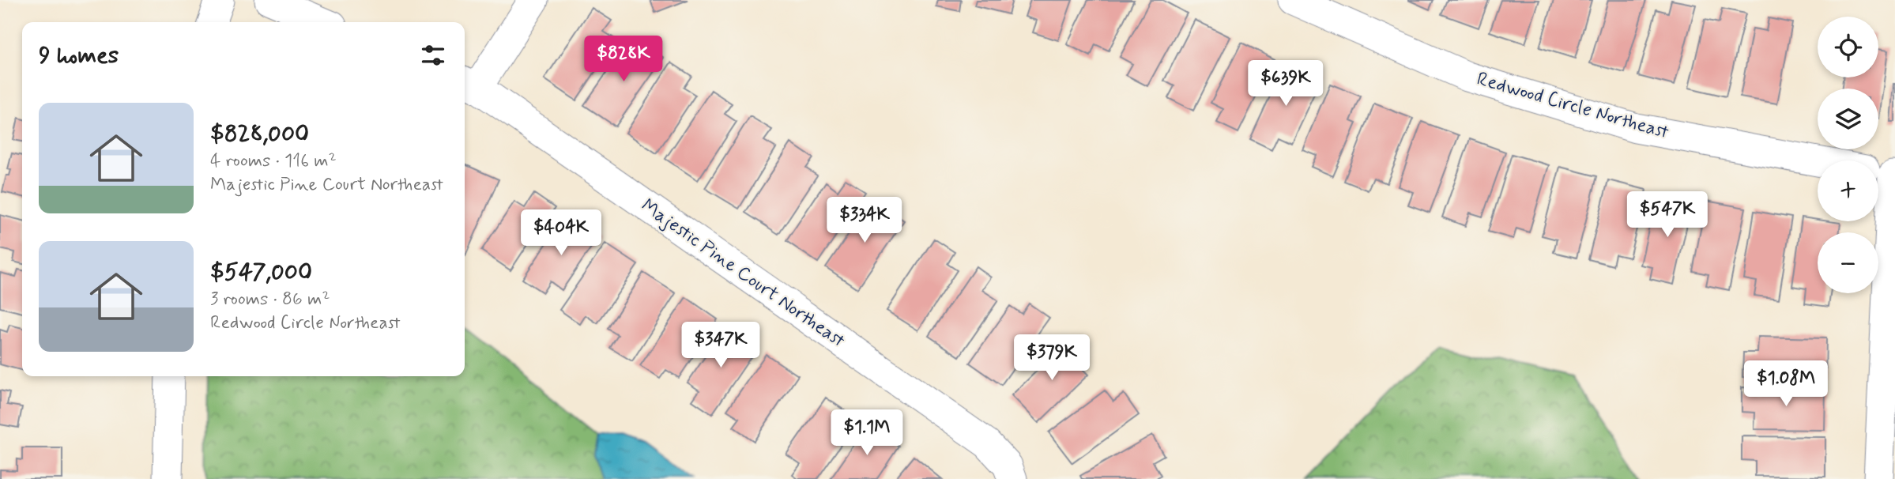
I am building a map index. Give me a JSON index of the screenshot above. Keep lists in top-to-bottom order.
{
  "streets": {
    "street": ["Redwood Circle Northeast", "Majestic Pine Court Northeast"]
  },
  "page": {
    "map_buttons": ["+", "−"],
    "heading": "9 homes",
    "price": [
      "$828K",
      "$639K",
      "$547K",
      "$334K",
      "$404K",
      "$347K",
      "$379K",
      "$1.08M",
      "$1.1M"
    ],
    "list": [
      {
        "name": "$828,000",
        "note": "4 rooms · 116 m² · Majestic Pine Court Northeast"
      },
      {
        "name": "$547,000",
        "note": "3 rooms · 86 m² · Redwood Circle Northeast"
      }
    ]
  }
}
